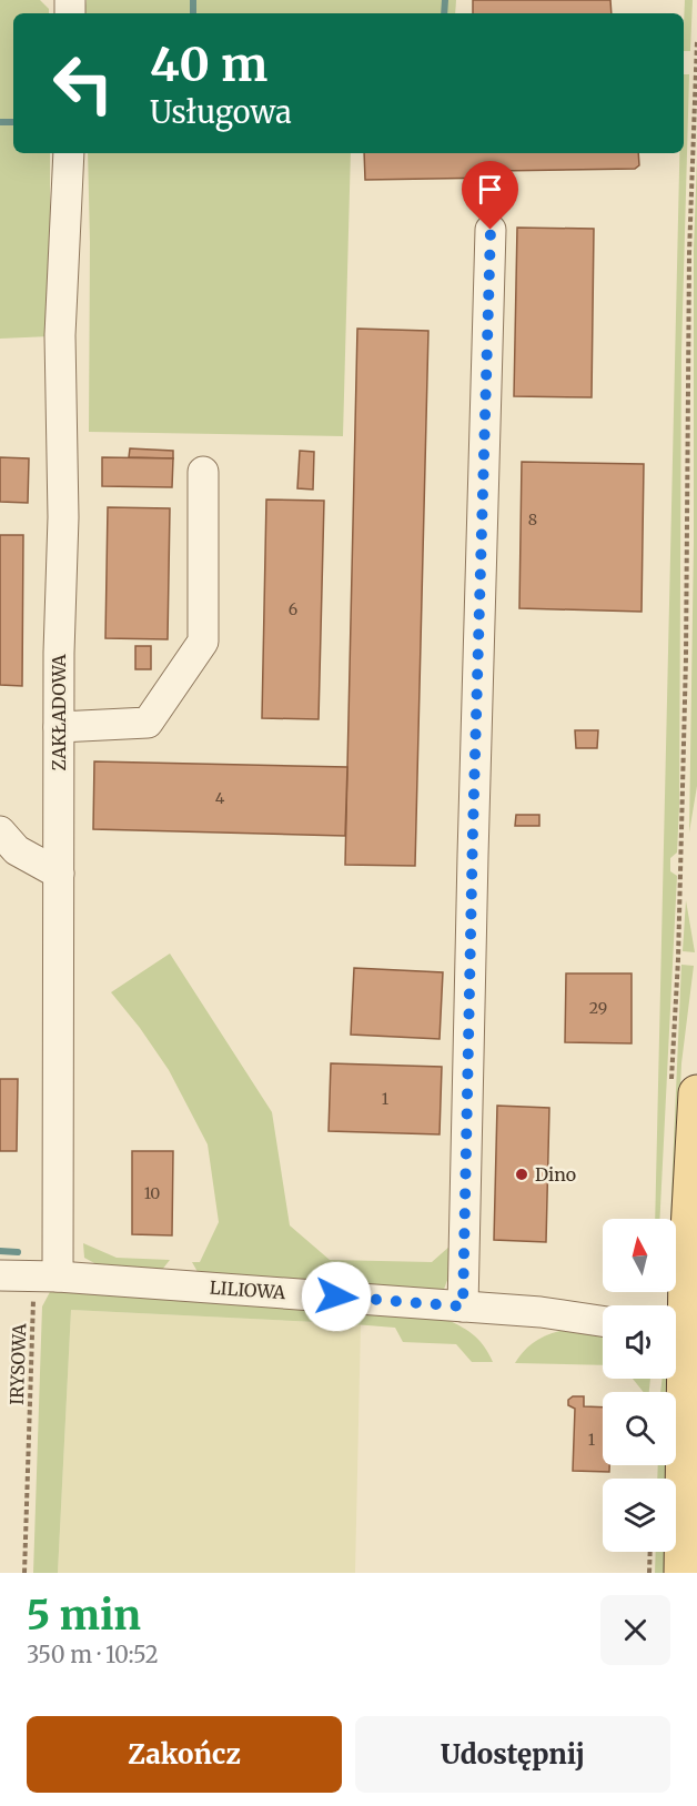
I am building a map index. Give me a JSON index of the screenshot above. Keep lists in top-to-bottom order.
{
  "streets": {
    "street": ["ZAKŁADOWA", "LILIOWA"],
    "path": ["IRYSOWA"]
  },
  "crossings": [
    ["ZAKŁADOWA", "LILIOWA"],
    ["ZAKŁADOWA", "IRYSOWA"],
    ["LILIOWA", "IRYSOWA"]
  ],
  "places": ["Dino"],
  "house_numbers": [
    "8",
    "6",
    "4",
    "29",
    "1",
    "10",
    "1"
  ],
  "north": "top",
  "page": {
    "turn": ["40 m", "Usługowa"],
    "heading": ["5 min", "350 m · 10:52"],
    "buttons": ["Zakończ", "Udostępnij"]
  }
}
